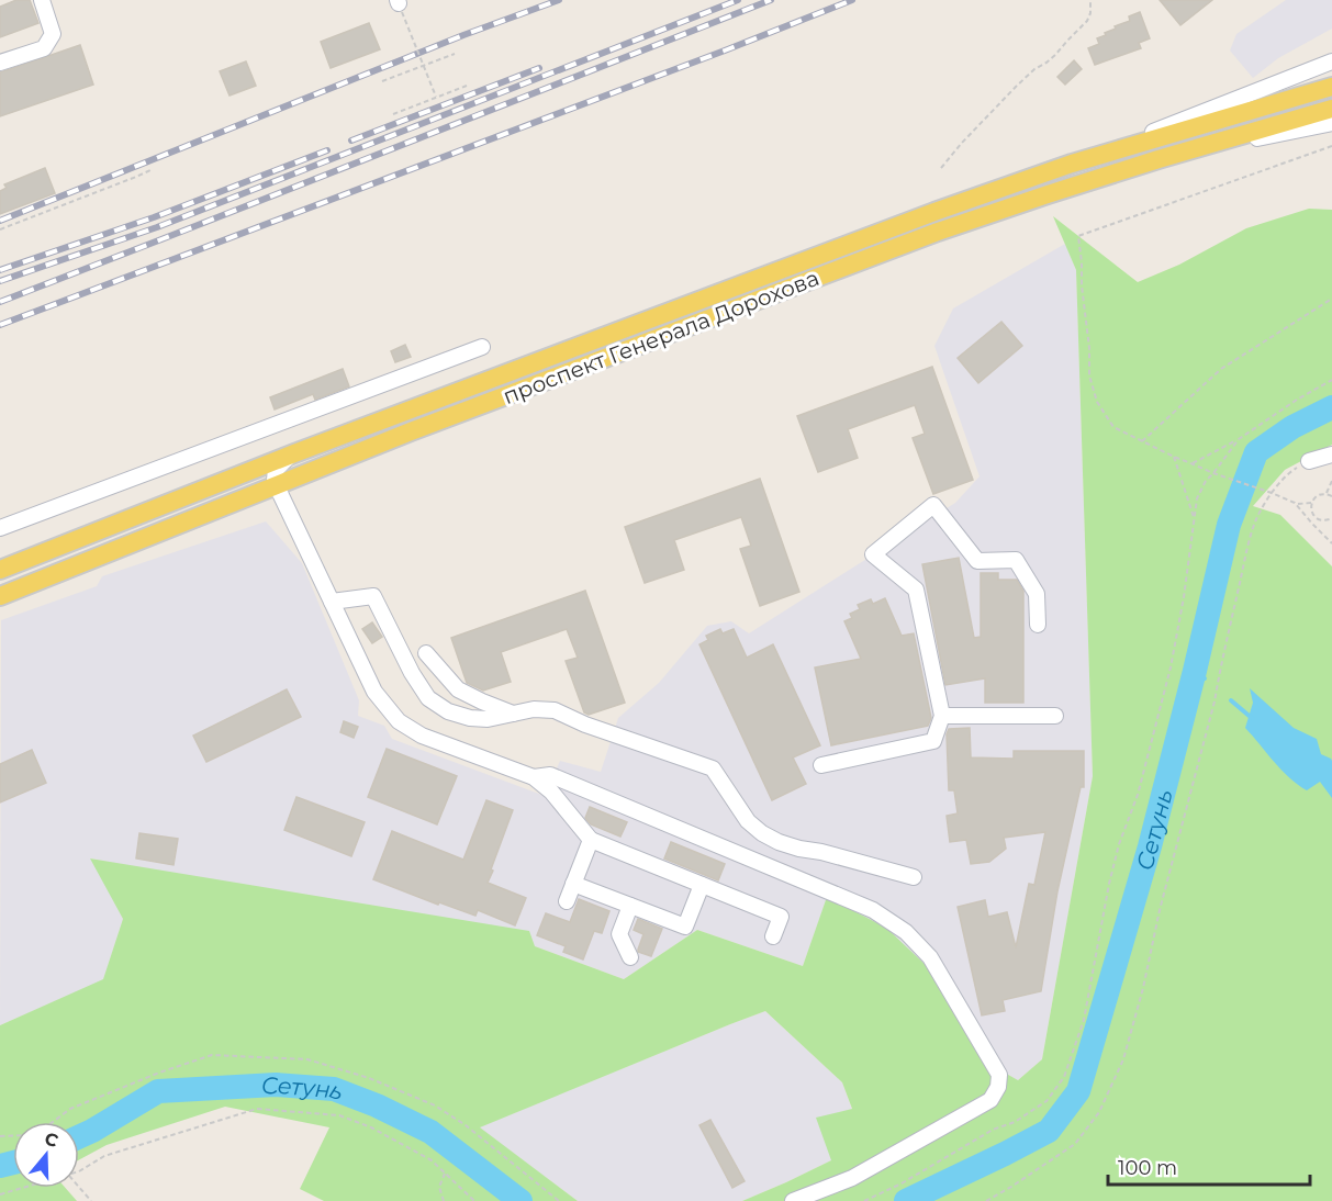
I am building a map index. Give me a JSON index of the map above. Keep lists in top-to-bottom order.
{
  "streets": {
    "main road": ["проспект Генерала Дорохова"]
  },
  "water": ["Сетунь"],
  "scale_bar": "100 m",
  "north": "top"
}
